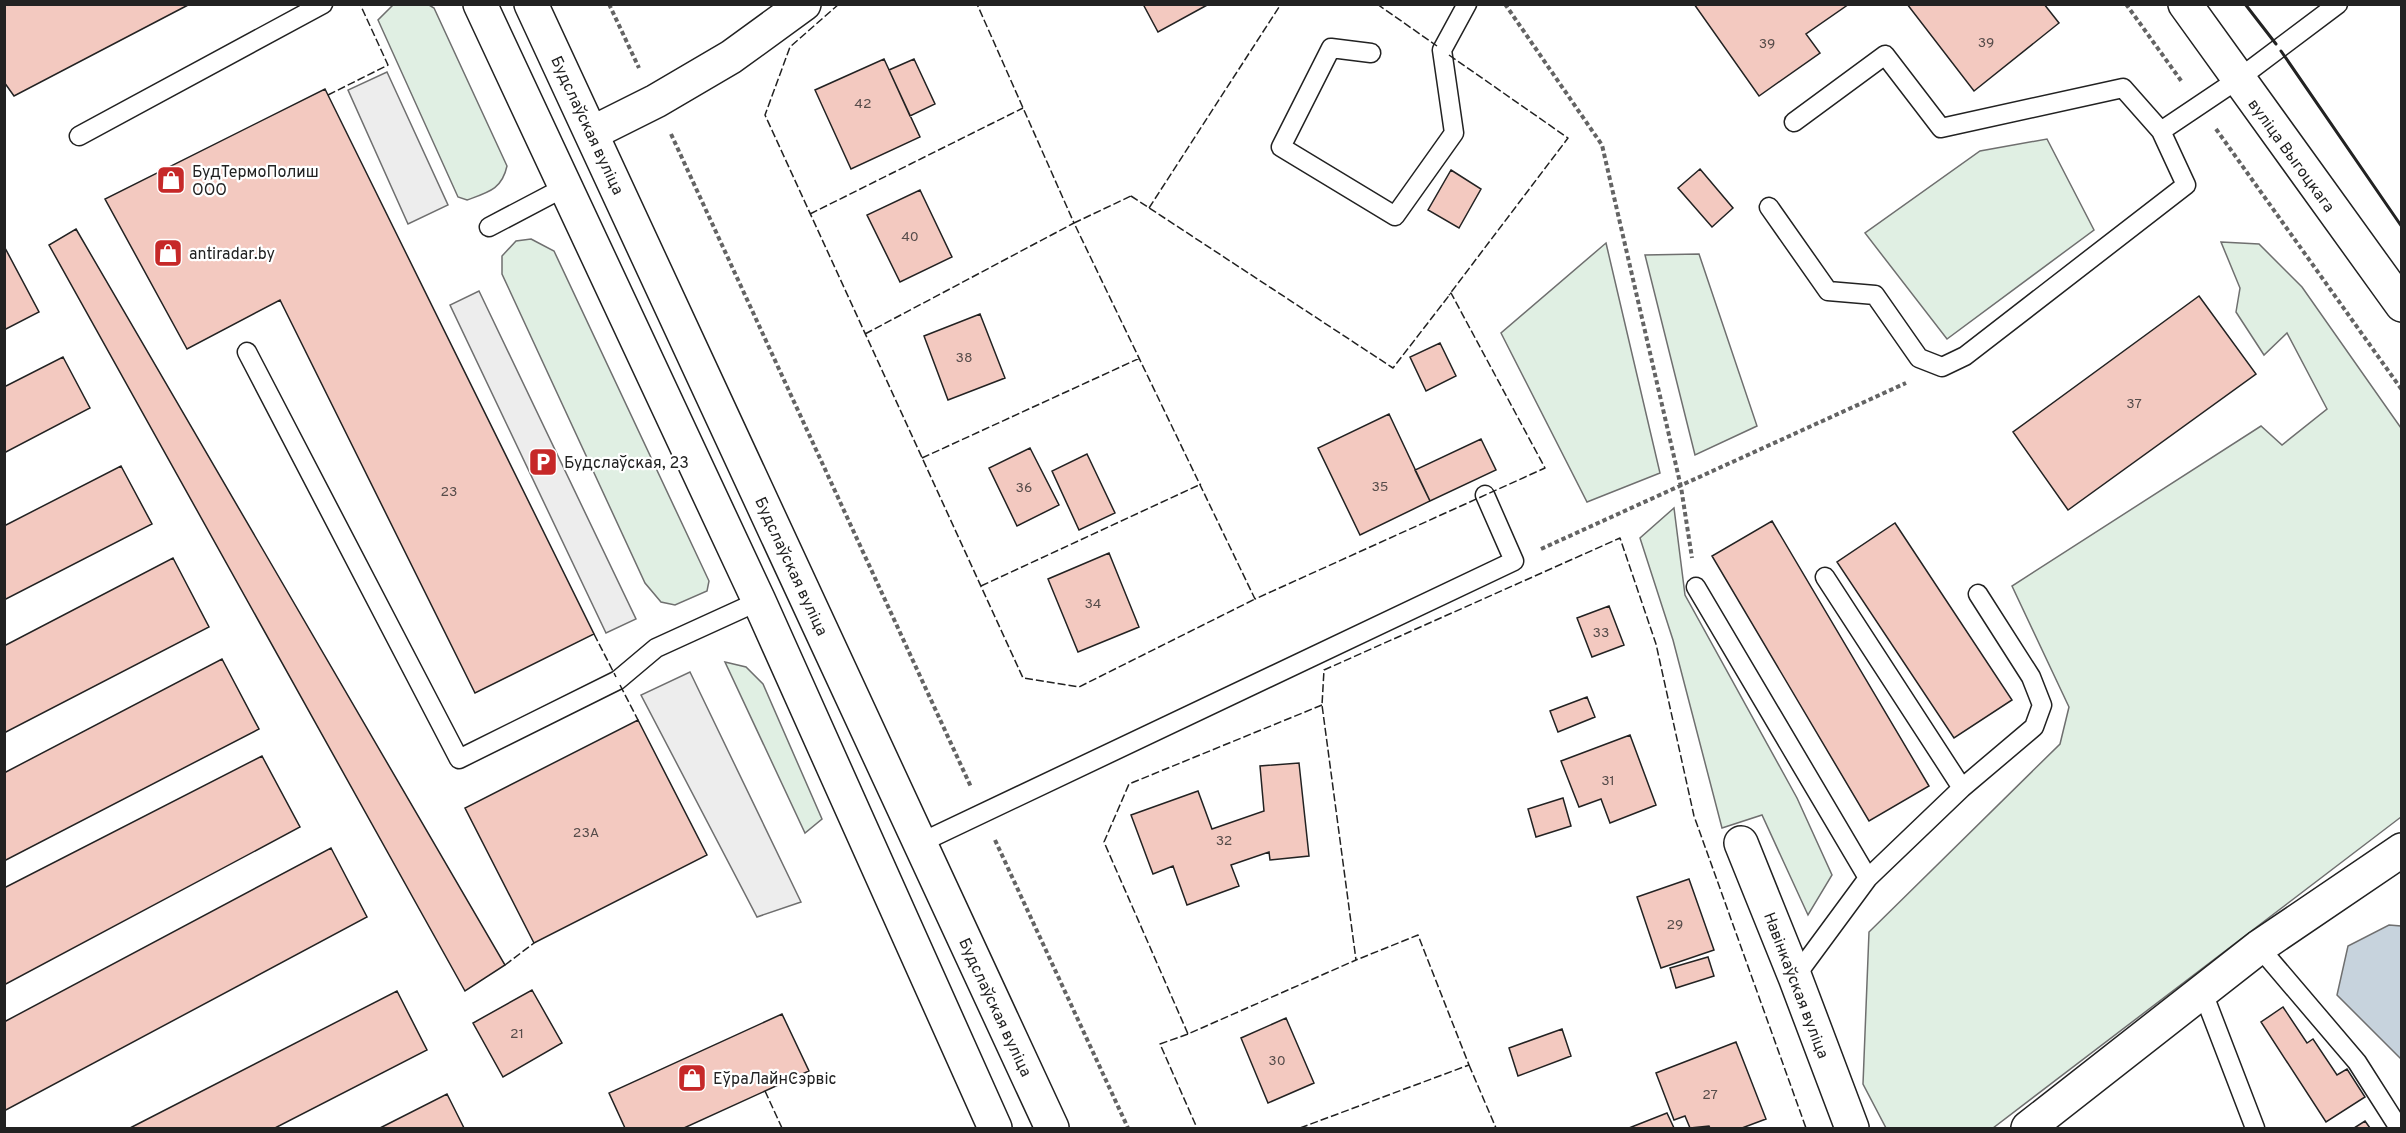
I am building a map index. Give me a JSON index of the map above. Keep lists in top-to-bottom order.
{
  "streets": {
    "main road": ["Будслаўская вуліца", "вуліца Выгоцкага", "Навінкаўская вуліца"]
  },
  "places": {
    "shop": ["БудТермоПолиш ООО", "antiradar.by", "ЕўраЛайнСэрвіс"],
    "parking": ["Будслаўская, 23"]
  },
  "house_numbers": [
    "39",
    "39",
    "42",
    "40",
    "38",
    "37",
    "35",
    "36",
    "23",
    "34",
    "33",
    "31",
    "23А",
    "32",
    "29",
    "21",
    "30",
    "27"
  ]
}
